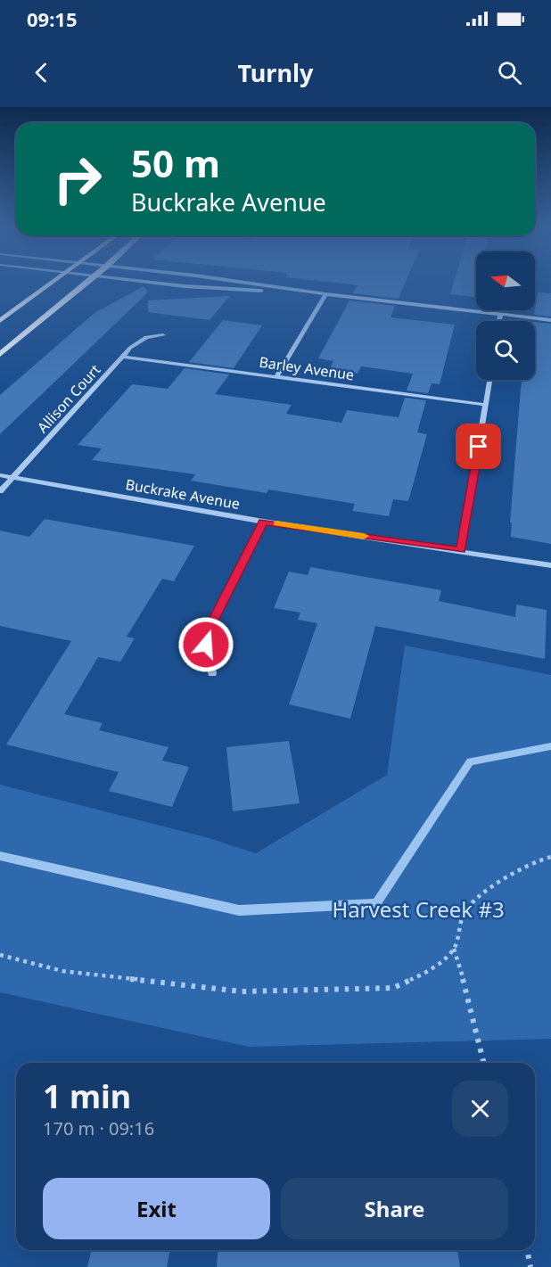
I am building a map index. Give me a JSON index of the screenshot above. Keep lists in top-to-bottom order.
{
  "streets": {
    "street": ["Barley Avenue", "Allison Court", "Buckrake Avenue"]
  },
  "crossings": [
    ["Barley Avenue", "Allison Court"],
    ["Allison Court", "Buckrake Avenue"]
  ],
  "parks": ["Harvest Creek #3"],
  "north": "left",
  "page": {
    "status": "09:15",
    "header": "Turnly",
    "turn": ["50 m", "Buckrake Avenue"],
    "heading": ["1 min", "170 m · 09:16"],
    "buttons": ["Exit", "Share"]
  }
}
